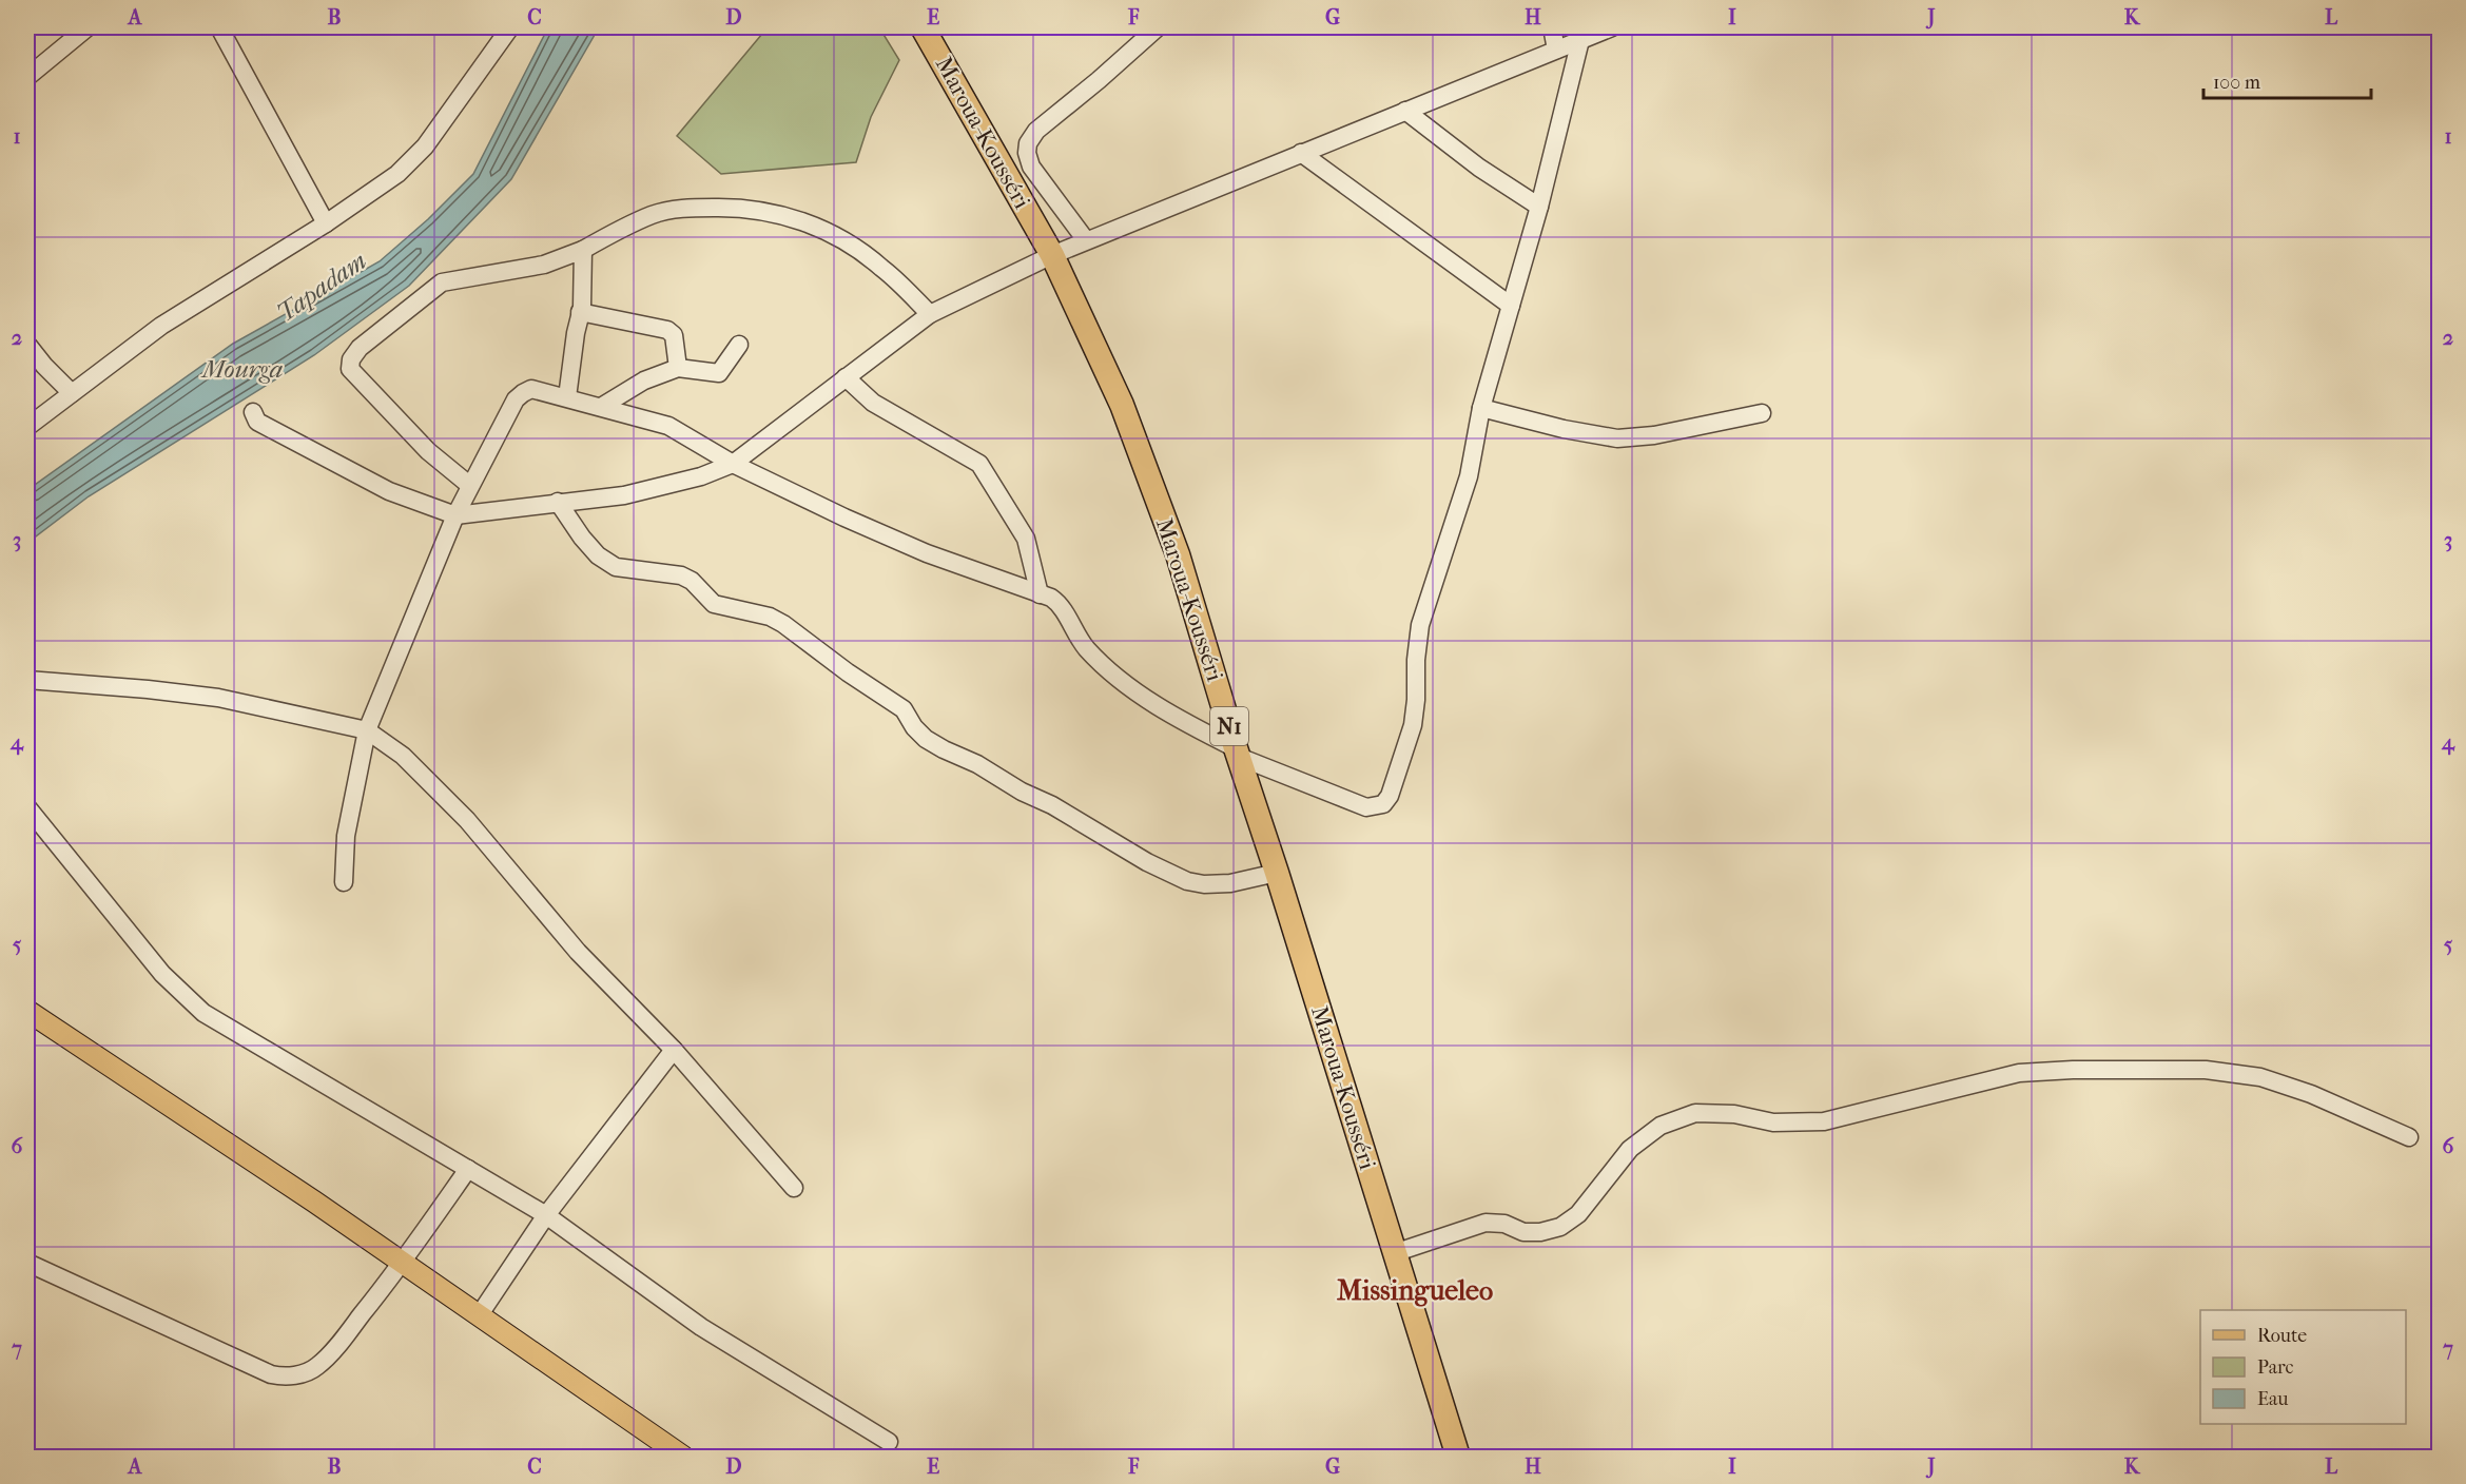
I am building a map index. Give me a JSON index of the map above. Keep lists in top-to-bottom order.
{
  "streets": {
    "highway": ["Maroua-Kousséri", "N1"]
  },
  "districts": ["Missingueleo"],
  "water": ["Tapadam", "Mourga"],
  "legend": ["Route", "Parc", "Eau"],
  "scale_bar": "100 m",
  "grid": {
    "columns": [
      "A",
      "B",
      "C",
      "D",
      "E",
      "F",
      "G",
      "H",
      "I",
      "J",
      "K",
      "L"
    ],
    "rows": [
      "1",
      "2",
      "3",
      "4",
      "5",
      "6",
      "7"
    ]
  }
}
